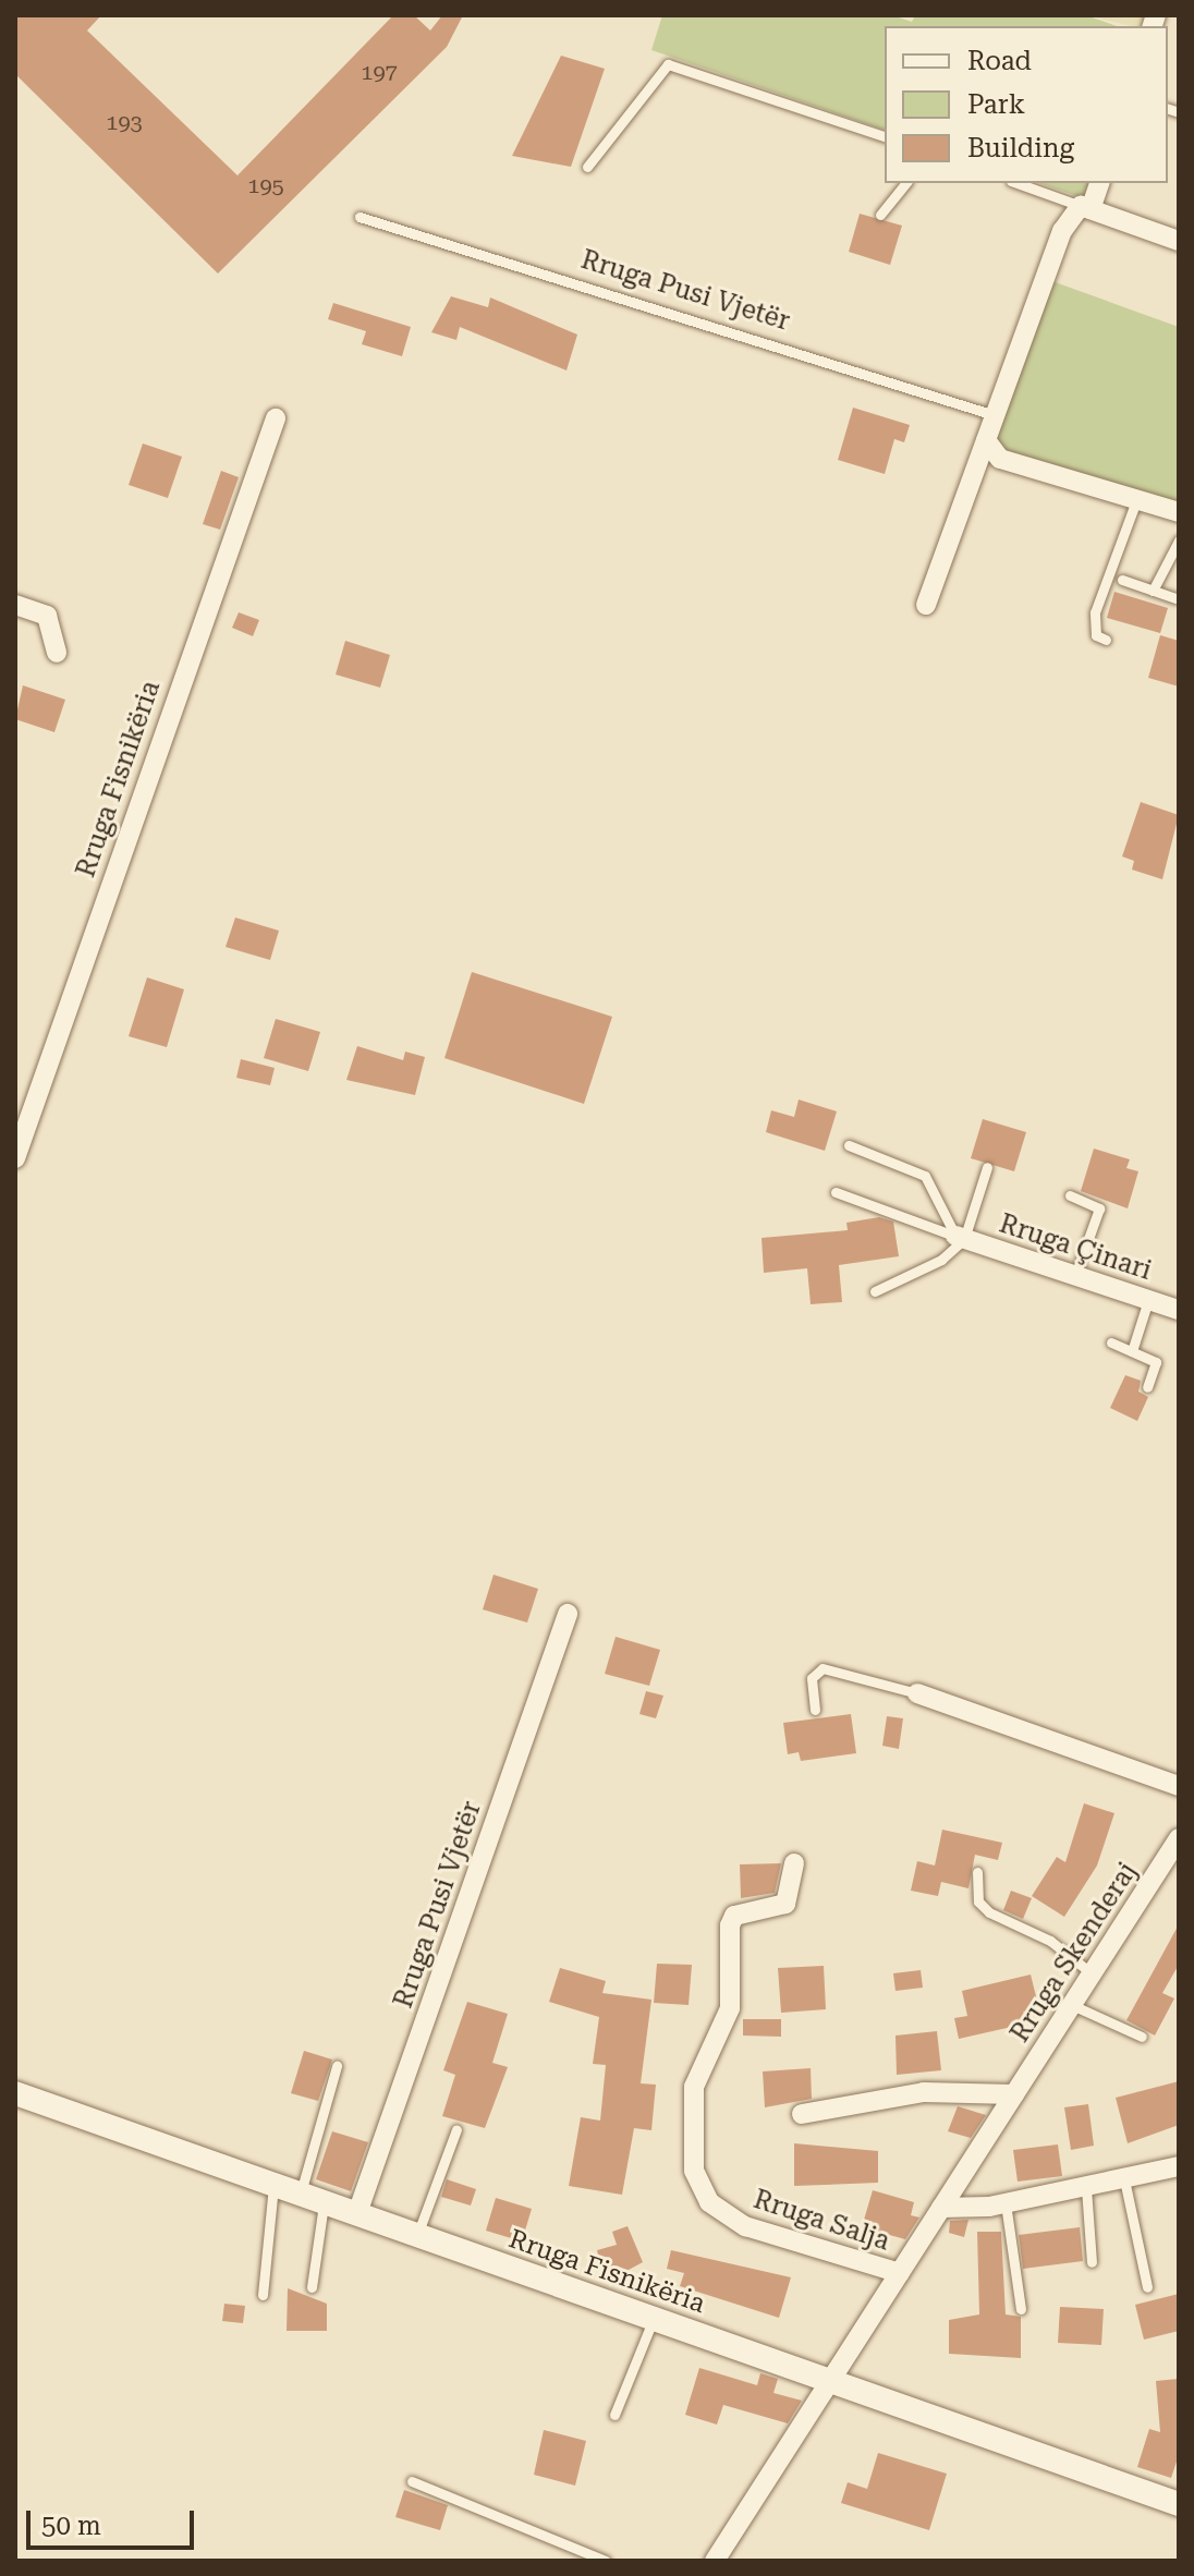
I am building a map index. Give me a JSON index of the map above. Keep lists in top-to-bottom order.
{
  "streets": {
    "street": [
      "Rruga Pusi Vjetër",
      "Rruga Fisnikëria",
      "Rruga Çinari",
      "Rruga Skenderaj",
      "Rruga Salja"
    ]
  },
  "crossings": [
    ["Rruga Pusi Vjetër", "Rruga Fisnikëria"],
    ["Rruga Fisnikëria", "Rruga Skenderaj"],
    ["Rruga Skenderaj", "Rruga Salja"]
  ],
  "house_numbers": ["197", "193", "195"],
  "legend": ["Road", "Park", "Building"],
  "scale_bar": "50 m"
}
